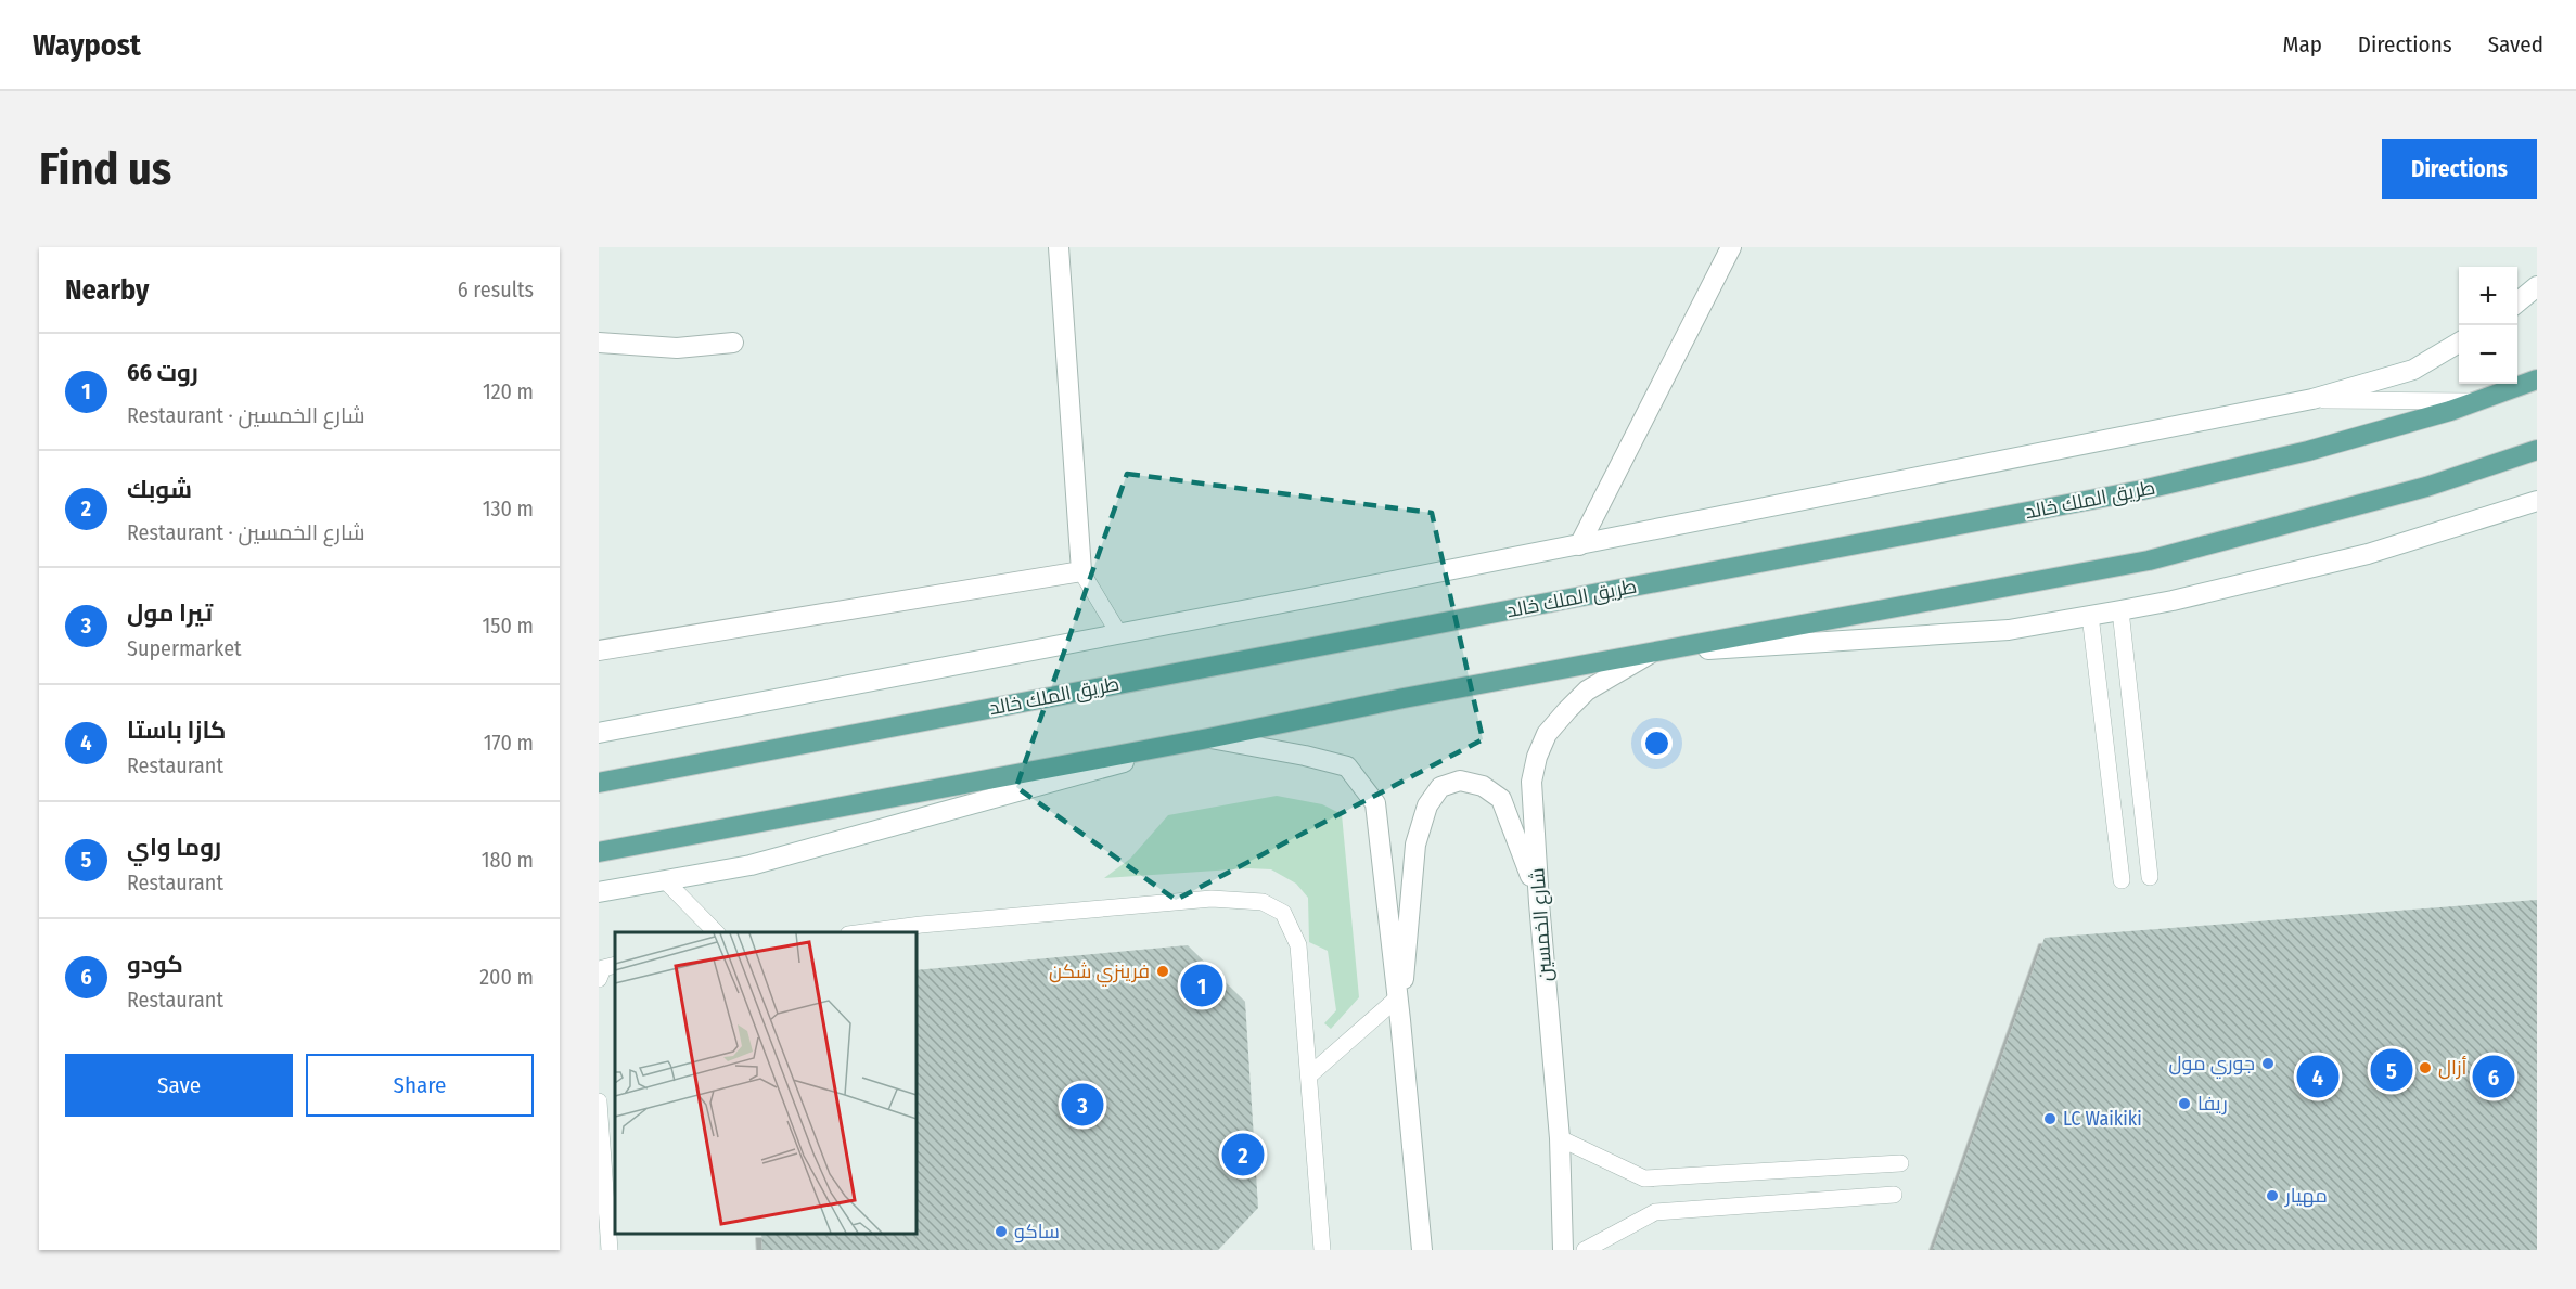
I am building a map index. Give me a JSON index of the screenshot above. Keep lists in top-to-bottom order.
{
  "streets": {
    "main road": ["طريق الملك خالد", "شارع الخمسين"]
  },
  "places": [
    "فرينزي شكن",
    "جوري مول",
    "أزال",
    "ريفا",
    "LC Waikiki",
    "مهيار",
    "ساكو"
  ],
  "page": {
    "header": "Waypost",
    "nav": ["Map", "Directions", "Saved"],
    "buttons": [
      "Directions",
      ["Save", "Share"]
    ],
    "title": "Find us",
    "heading": ["Nearby", "6 results"],
    "map_buttons": ["+", "−"],
    "list": [
      {
        "mark": "1",
        "name": "روت 66",
        "note": "Restaurant · شارع الخمسين",
        "value": "120 m"
      },
      {
        "mark": "2",
        "name": "شوبك",
        "note": "Restaurant · شارع الخمسين",
        "value": "130 m"
      },
      {
        "mark": "3",
        "name": "تيرا مول",
        "note": "Supermarket",
        "value": "150 m"
      },
      {
        "mark": "4",
        "name": "كازا باستا",
        "note": "Restaurant",
        "value": "170 m"
      },
      {
        "mark": "5",
        "name": "روما واي",
        "note": "Restaurant",
        "value": "180 m"
      },
      {
        "mark": "6",
        "name": "كودو",
        "note": "Restaurant",
        "value": "200 m"
      }
    ],
    "pins": [
      "1",
      "5",
      "4",
      "6",
      "3",
      "2"
    ]
  }
}
